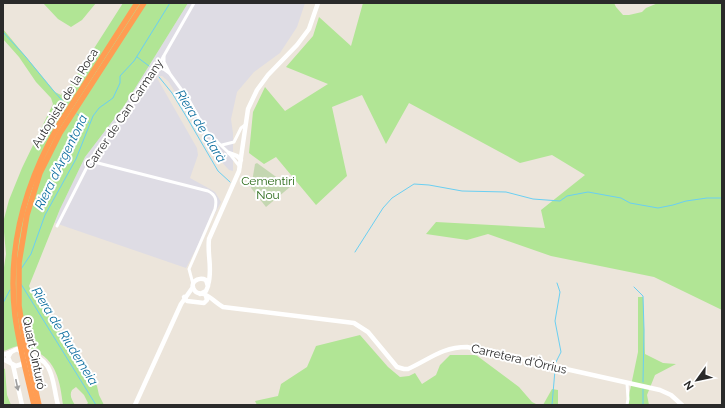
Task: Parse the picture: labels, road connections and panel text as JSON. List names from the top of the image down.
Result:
{
  "streets": {
    "highway": ["Autopista de la Roca", "Quart Cinturó"],
    "street": ["Carrer de Can Carmany", "Carretera d'Òrrius"]
  },
  "crossings": [
    ["Autopista de la Roca", "Quart Cinturó"]
  ],
  "water": ["Riera de Clarà", "Riera d'Argentona", "Riera de Riudemeia"],
  "parks": ["Cementiri Nou"],
  "north": "bottom left"
}
